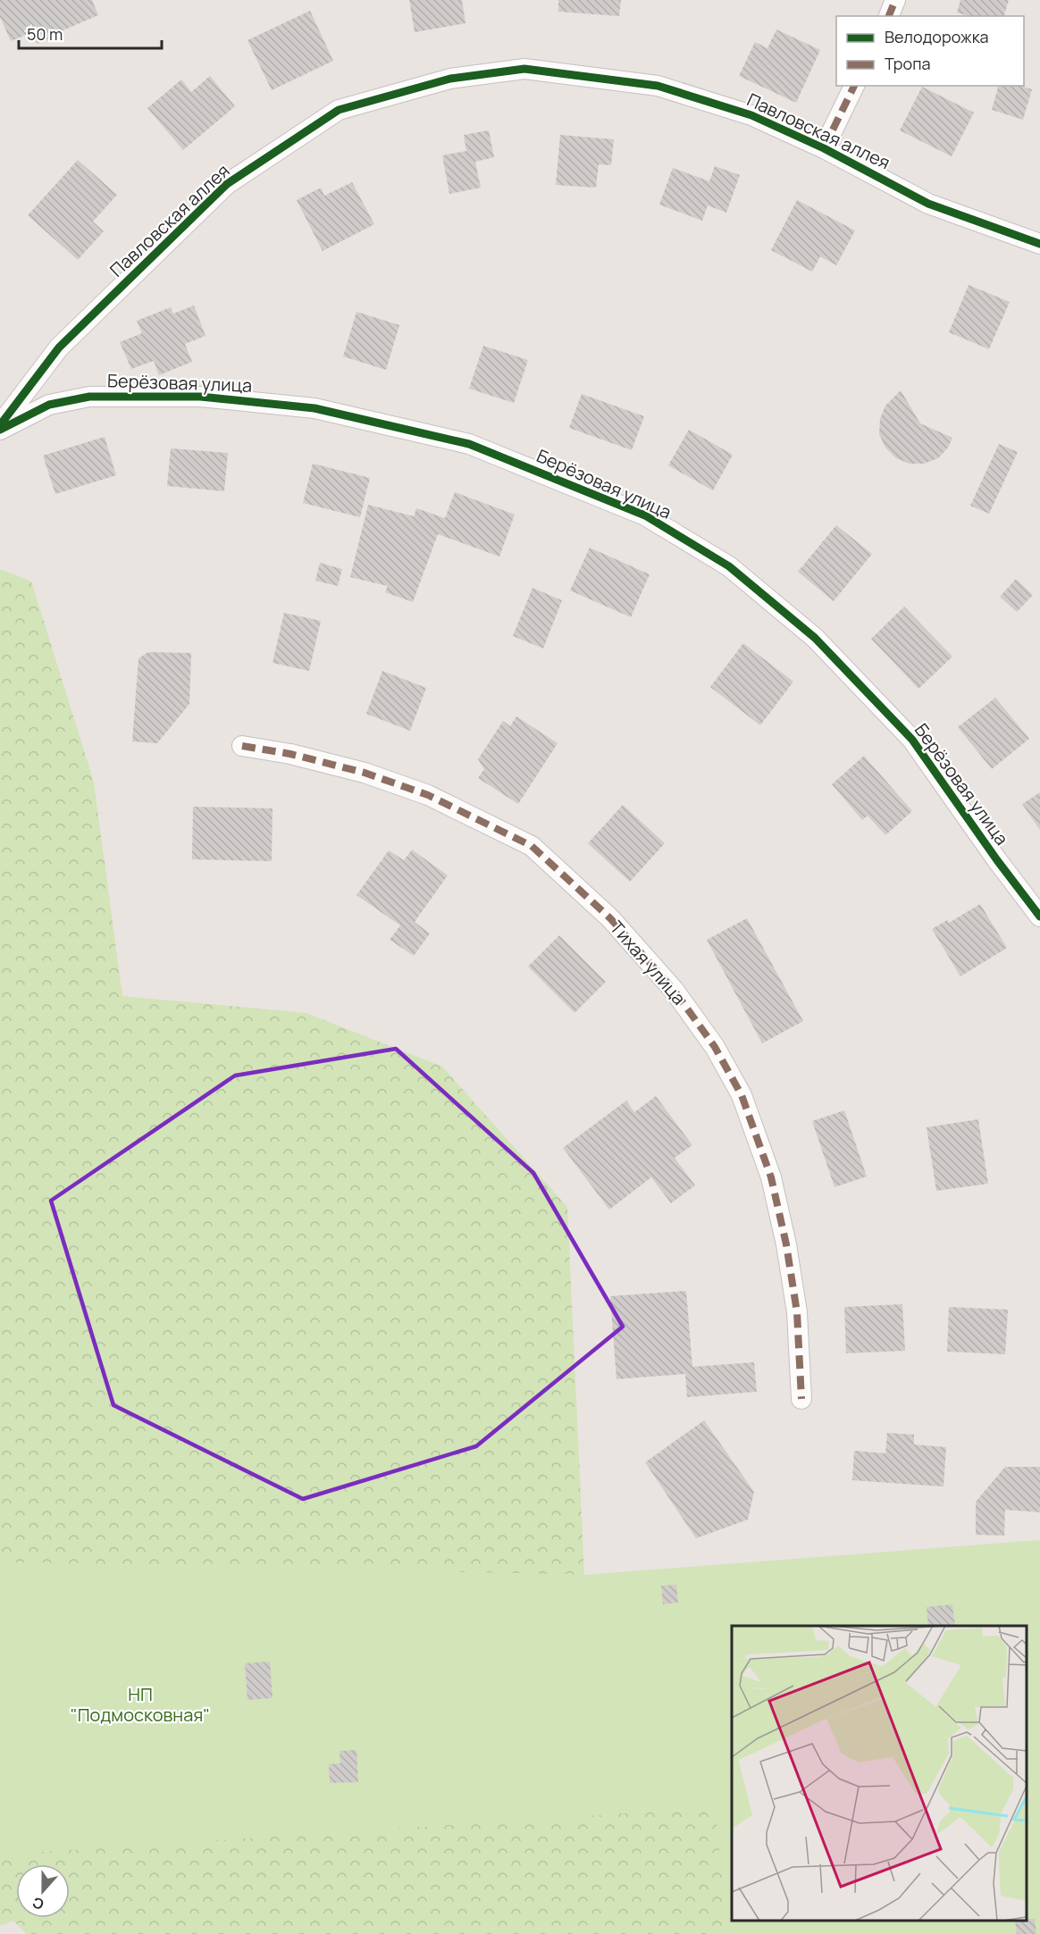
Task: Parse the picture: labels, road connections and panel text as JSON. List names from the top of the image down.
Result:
{
  "streets": {
    "street": ["Павловская аллея", "Берёзовая улица", "Тихая улица"]
  },
  "crossings": [
    ["Павловская аллея", "Берёзовая улица"]
  ],
  "parks": ["НП \"Подмосковная\""],
  "legend": ["Велодорожка", "Тропа"],
  "scale_bar": "50 m",
  "north": "bottom"
}
